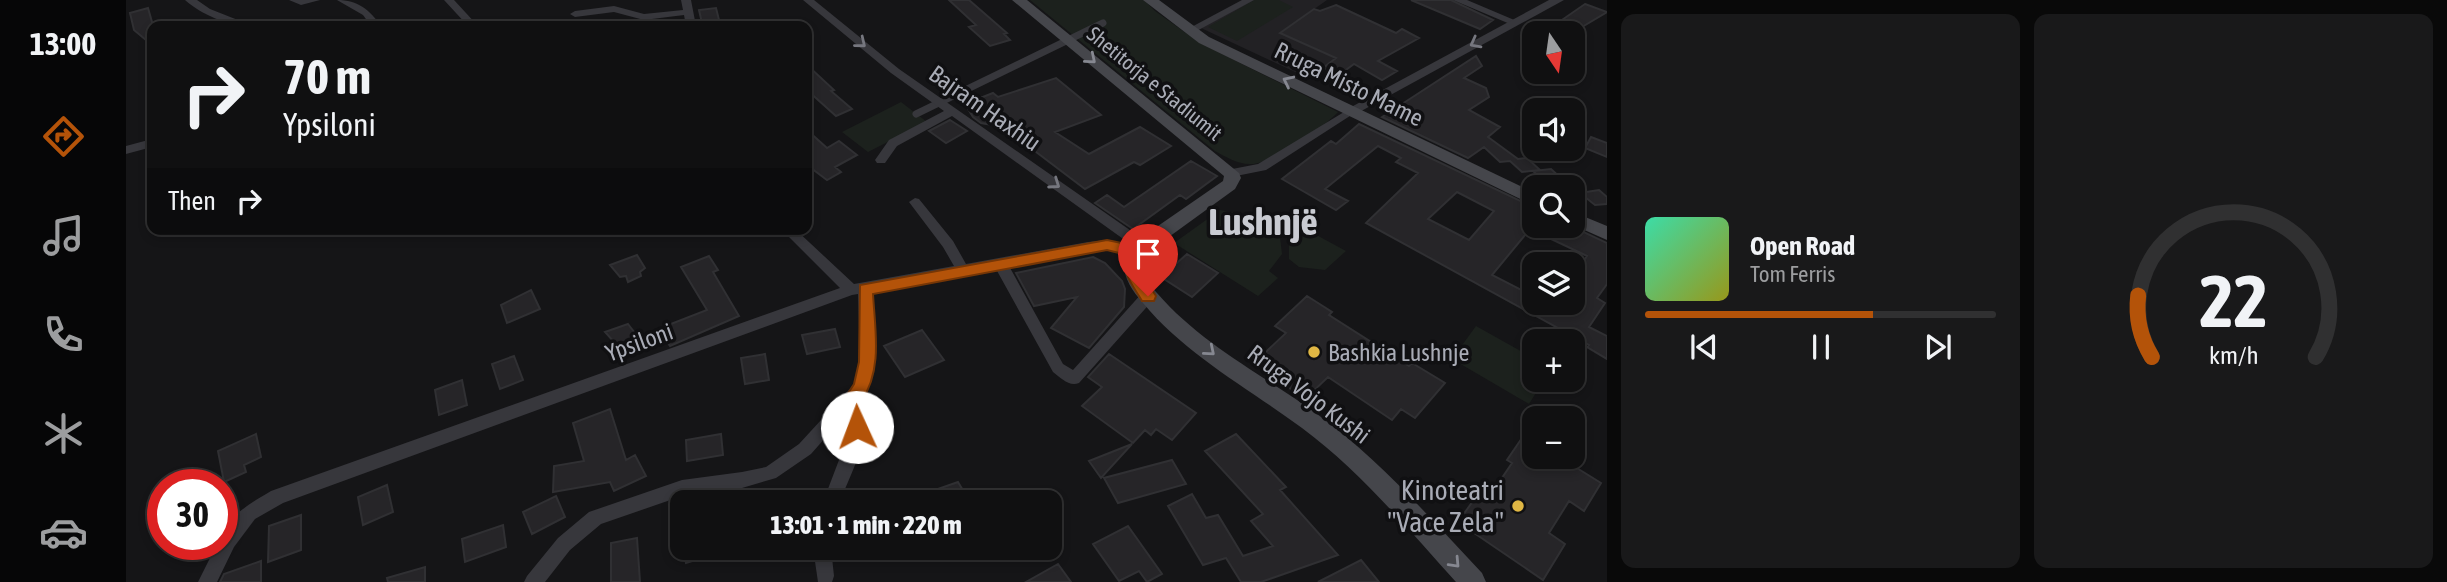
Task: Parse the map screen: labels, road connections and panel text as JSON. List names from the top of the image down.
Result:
{
  "streets": {
    "main road": ["Shetitorja e Stadiumit", "Rruga Misto Mame", "Rruga Vojo Kushi"],
    "street": ["Bajram Haxhiu", "Ypsiloni"]
  },
  "crossings": [
    ["Bajram Haxhiu", "Ypsiloni"],
    ["Bajram Haxhiu", "Rruga Vojo Kushi"],
    ["Ypsiloni", "Rruga Vojo Kushi"]
  ],
  "one_way": [
    "Shetitorja e Stadiumit",
    "Rruga Misto Mame",
    "Bajram Haxhiu",
    "Rruga Vojo Kushi"
  ],
  "districts": ["Lushnjë"],
  "places": ["Bashkia Lushnje", "Kinoteatri \"Vace Zela\""],
  "north": "bottom",
  "page": {
    "tabs": "13:00",
    "map_buttons": ["+", "−"],
    "turn": ["70 m", "Ypsiloni"],
    "then": "Then",
    "song": ["Open Road", "Tom Ferris"],
    "limit": "30",
    "trip": "13:01 · 1 min · 220 m",
    "gauge": ["22", "km/h"]
  }
}
